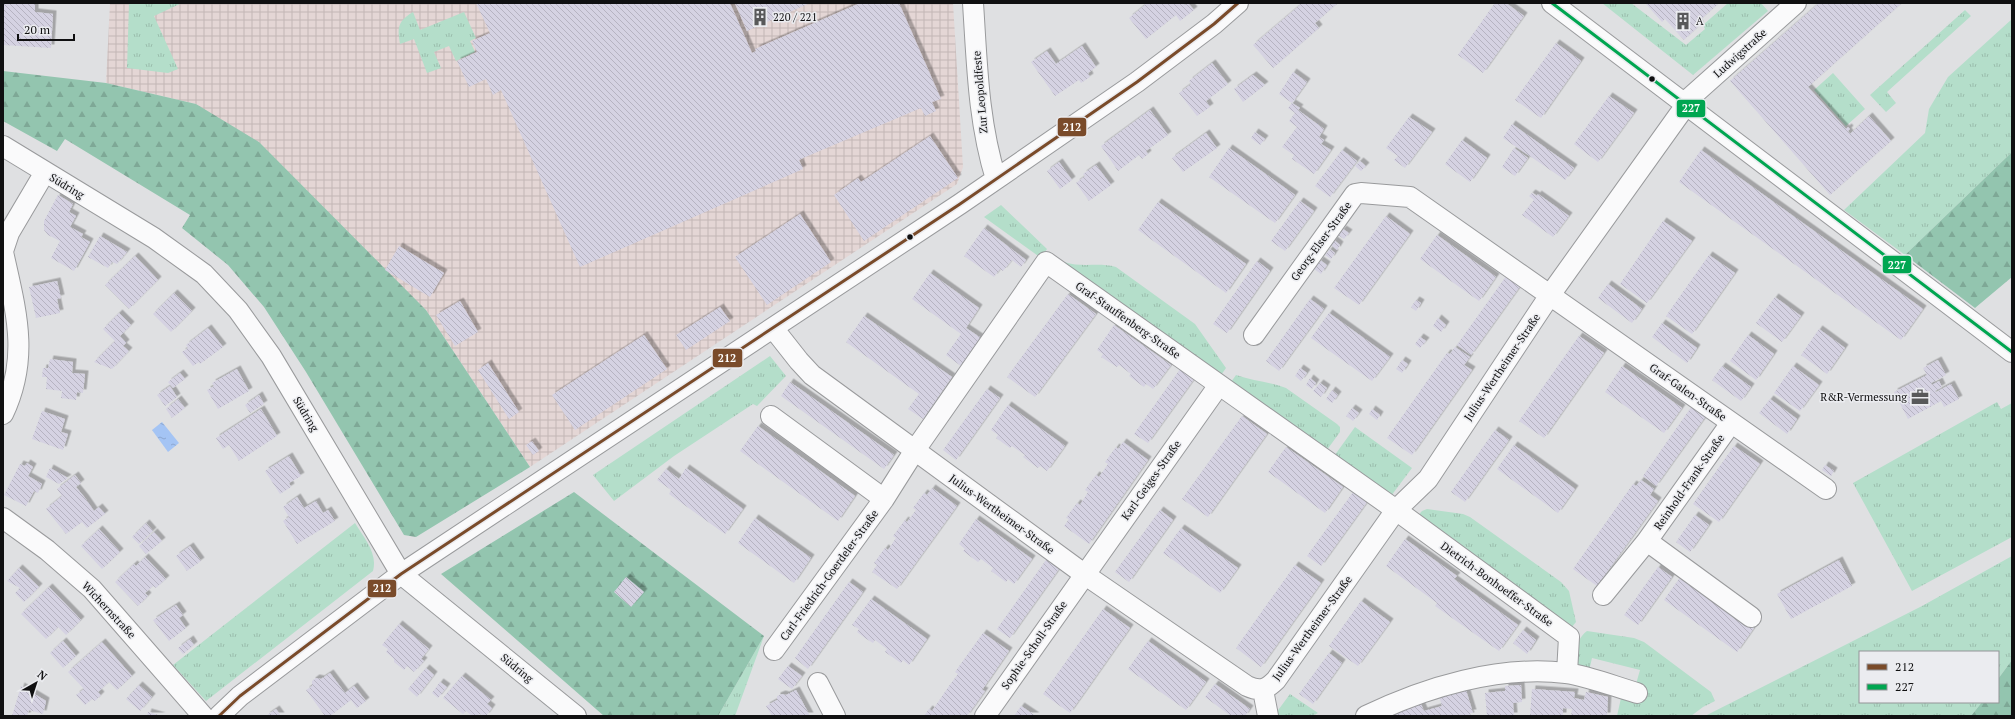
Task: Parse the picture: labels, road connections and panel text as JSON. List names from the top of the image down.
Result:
{
  "streets": {
    "street": [
      "Ludwigstraße",
      "Zur Leopoldfeste",
      "Südring",
      "Georg-Elser-Straße",
      "Graf-Stauffenberg-Straße",
      "Julius-Wertheimer-Straße",
      "Graf-Galen-Straße",
      "Karl-Geiges-Straße",
      "Reinhold-Frank-Straße",
      "Carl-Friedrich-Goerdeler-Straße",
      "Dietrich-Bonhoeffer-Straße",
      "Wichernstraße",
      "Sophie-Scholl-Straße"
    ]
  },
  "crossings": [
    ["Ludwigstraße", "Julius-Wertheimer-Straße"],
    ["Georg-Elser-Straße", "Julius-Wertheimer-Straße"],
    ["Georg-Elser-Straße", "Graf-Galen-Straße"],
    ["Graf-Stauffenberg-Straße", "Julius-Wertheimer-Straße"],
    ["Graf-Stauffenberg-Straße", "Karl-Geiges-Straße"],
    ["Graf-Stauffenberg-Straße", "Carl-Friedrich-Goerdeler-Straße"],
    ["Graf-Stauffenberg-Straße", "Dietrich-Bonhoeffer-Straße"],
    ["Julius-Wertheimer-Straße", "Graf-Galen-Straße"],
    ["Julius-Wertheimer-Straße", "Karl-Geiges-Straße"],
    ["Julius-Wertheimer-Straße", "Carl-Friedrich-Goerdeler-Straße"],
    ["Julius-Wertheimer-Straße", "Dietrich-Bonhoeffer-Straße"],
    ["Julius-Wertheimer-Straße", "Sophie-Scholl-Straße"],
    ["Graf-Galen-Straße", "Reinhold-Frank-Straße"],
    ["Karl-Geiges-Straße", "Sophie-Scholl-Straße"]
  ],
  "places": {
    "building": ["220 / 221", "A"],
    "office": ["R&R-Vermessung"]
  },
  "lines": ["transit line 212", "transit line 227"],
  "legend": ["212", "227"],
  "scale_bar": "20 m",
  "north": "top right"
}
